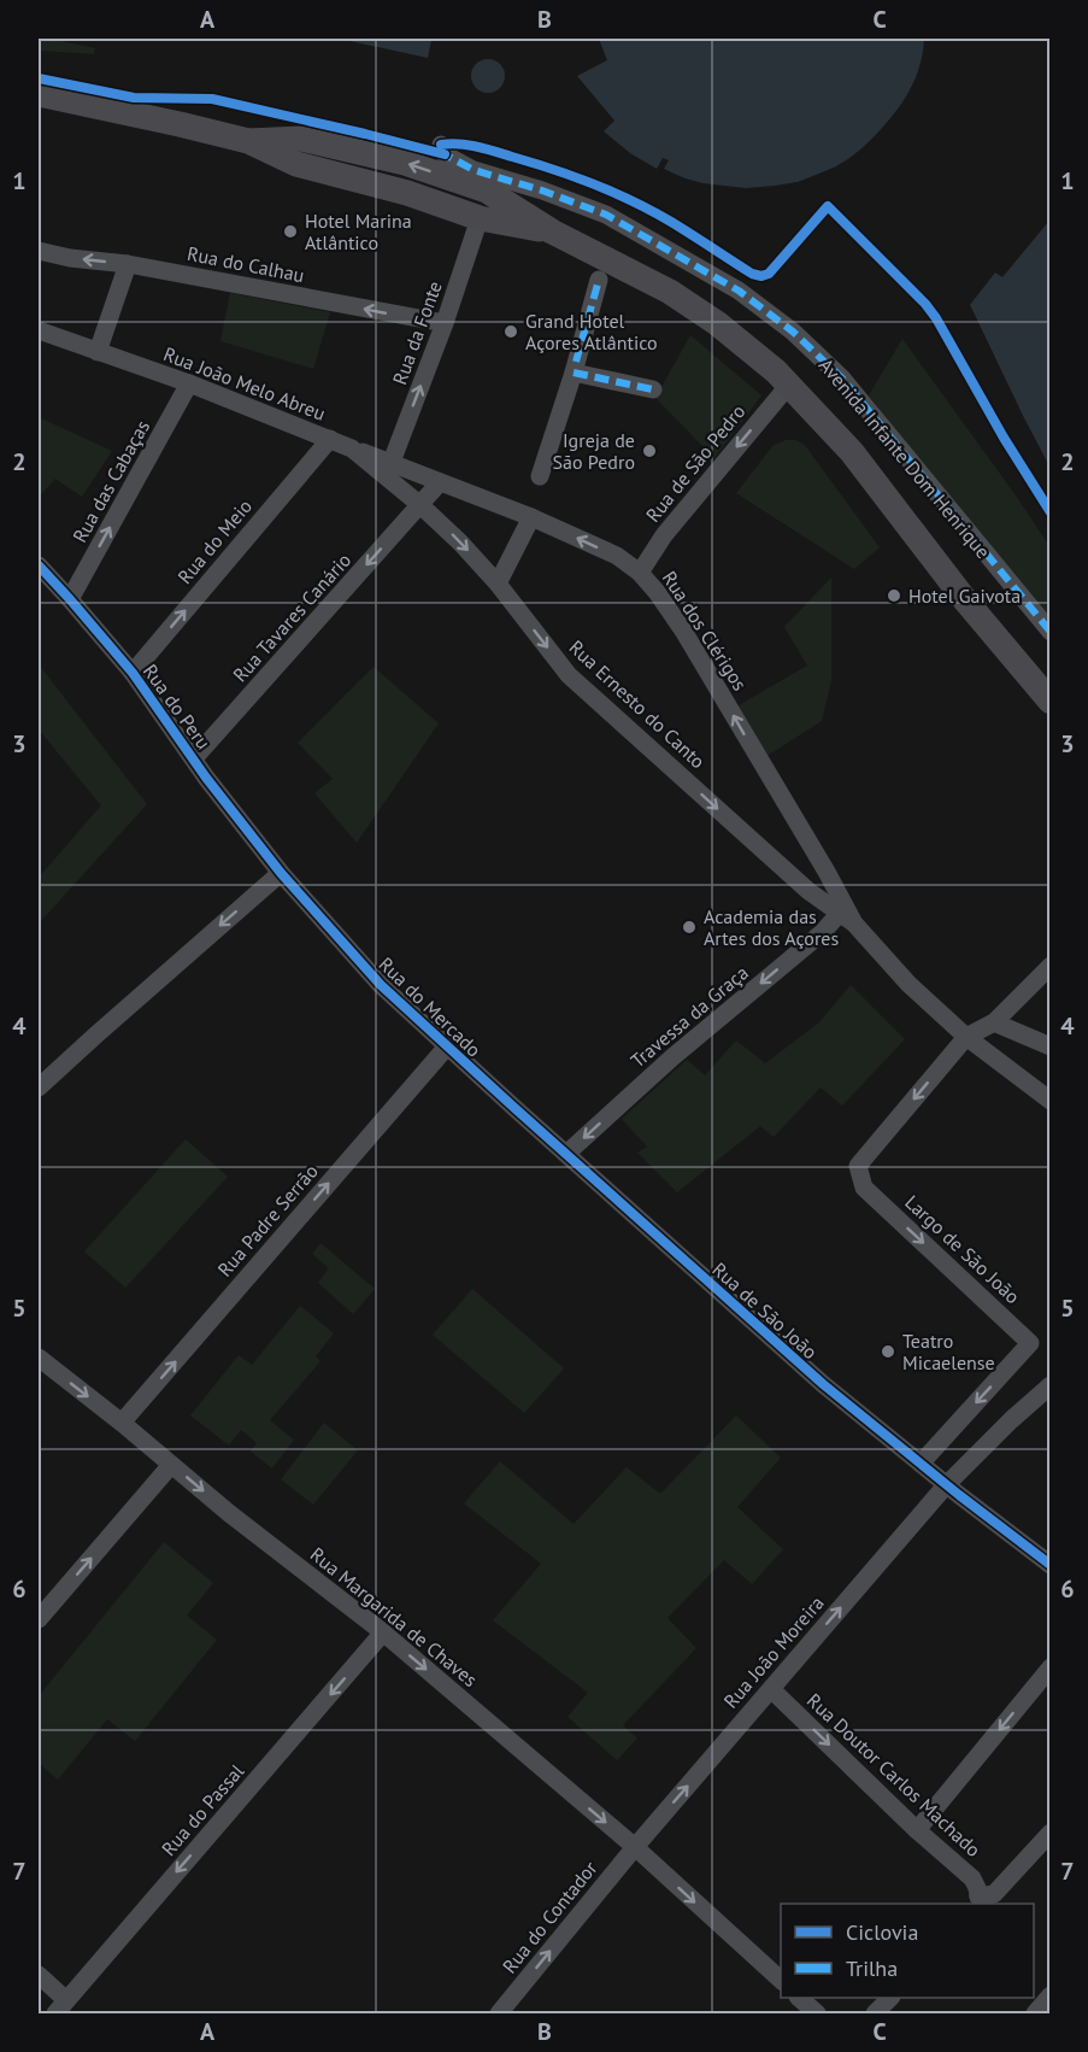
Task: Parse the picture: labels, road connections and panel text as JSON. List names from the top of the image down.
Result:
{
  "streets": {
    "main road": ["Avenida Infante Dom Henrique"],
    "street": [
      "Rua do Calhau",
      "Rua da Fonte",
      "Rua João Melo Abreu",
      "Rua de São Pedro",
      "Rua das Cabaças",
      "Rua do Meio",
      "Rua Tavares Canário",
      "Rua dos Clérigos",
      "Rua Ernesto do Canto",
      "Rua do Peru",
      "Rua do Mercado",
      "Travessa da Graça",
      "Rua Padre Serrão",
      "Largo de São João",
      "Rua de São João",
      "Rua Margarida de Chaves",
      "Rua João Moreira",
      "Rua Doutor Carlos Machado",
      "Rua do Passal",
      "Rua do Contador"
    ]
  },
  "crossings": [
    ["Rua do Calhau", "Rua da Fonte"],
    ["Rua da Fonte", "Avenida Infante Dom Henrique"],
    ["Rua da Fonte", "Rua dos Clérigos"],
    ["Rua João Melo Abreu", "Rua das Cabaças"],
    ["Rua João Melo Abreu", "Rua do Meio"],
    ["Rua João Melo Abreu", "Rua Tavares Canário"],
    ["Rua João Melo Abreu", "Rua dos Clérigos"],
    ["Rua João Melo Abreu", "Rua Ernesto do Canto"],
    ["Avenida Infante Dom Henrique", "Rua de São Pedro"],
    ["Rua de São Pedro", "Rua dos Clérigos"],
    ["Rua das Cabaças", "Rua do Peru"],
    ["Rua do Meio", "Rua do Peru"],
    ["Rua Tavares Canário", "Rua dos Clérigos"],
    ["Rua Tavares Canário", "Rua Ernesto do Canto"],
    ["Rua Tavares Canário", "Rua do Peru"],
    ["Rua dos Clérigos", "Rua Ernesto do Canto"],
    ["Rua dos Clérigos", "Travessa da Graça"],
    ["Rua Ernesto do Canto", "Travessa da Graça"],
    ["Rua do Peru", "Rua do Mercado"],
    ["Rua do Mercado", "Travessa da Graça"],
    ["Rua do Mercado", "Rua Padre Serrão"],
    ["Rua do Mercado", "Rua de São João"],
    ["Travessa da Graça", "Rua de São João"],
    ["Rua Padre Serrão", "Rua Margarida de Chaves"],
    ["Largo de São João", "Rua de São João"],
    ["Rua de São João", "Rua João Moreira"],
    ["Rua Margarida de Chaves", "Rua João Moreira"],
    ["Rua Margarida de Chaves", "Rua do Passal"],
    ["Rua Margarida de Chaves", "Rua do Contador"],
    ["Rua João Moreira", "Rua Doutor Carlos Machado"],
    ["Rua João Moreira", "Rua do Contador"]
  ],
  "one_way": [
    "Rua do Calhau",
    "Rua das Cabaças",
    "Rua do Meio",
    "Rua Tavares Canário",
    "Rua dos Clérigos",
    "Rua Ernesto do Canto",
    "Travessa da Graça",
    "Rua Padre Serrão",
    "Rua Margarida de Chaves",
    "Rua João Moreira",
    "Rua Doutor Carlos Machado",
    "Rua do Passal",
    "Rua do Contador"
  ],
  "places": [
    "Hotel Marina Atlântico",
    "Grand Hotel Açores Atlântico",
    "Igreja de São Pedro",
    "Hotel Gaivota",
    "Academia das Artes dos Açores",
    "Teatro Micaelense"
  ],
  "legend": ["Ciclovia", "Trilha"],
  "grid": {
    "columns": ["A", "B", "C"],
    "rows": [
      "1",
      "2",
      "3",
      "4",
      "5",
      "6",
      "7"
    ]
  }
}
